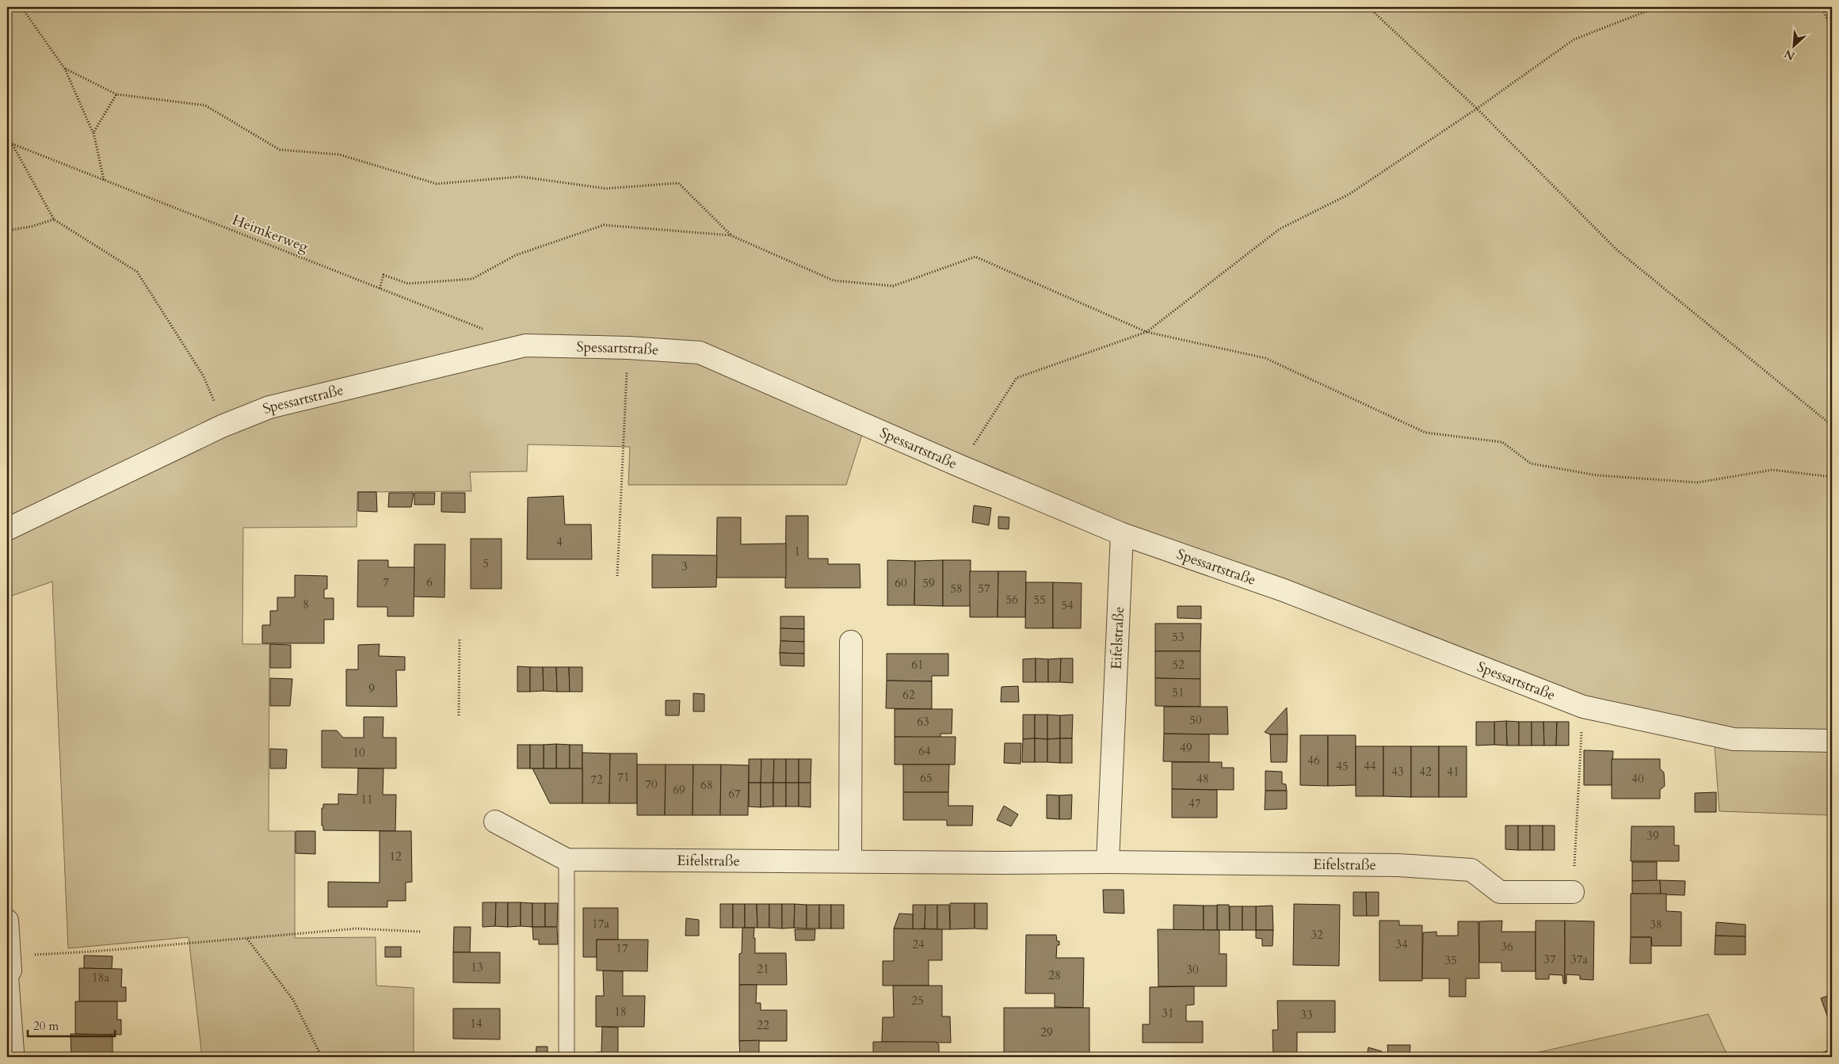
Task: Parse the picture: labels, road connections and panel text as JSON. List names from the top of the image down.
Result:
{
  "streets": {
    "street": ["Spessartstraße", "Eifelstraße"],
    "path": ["Heimkerweg"]
  },
  "crossings": [
    ["Spessartstraße", "Eifelstraße"]
  ],
  "house_numbers": [
    "4",
    "1",
    "5",
    "3",
    "7",
    "6",
    "60",
    "59",
    "58",
    "57",
    "56",
    "55",
    "8",
    "54",
    "53",
    "61",
    "52",
    "9",
    "51",
    "62",
    "50",
    "63",
    "49",
    "64",
    "10",
    "46",
    "45",
    "44",
    "43",
    "42",
    "41",
    "71",
    "65",
    "48",
    "40",
    "72",
    "70",
    "68",
    "69",
    "67",
    "11",
    "47",
    "39",
    "12",
    "17a",
    "38",
    "32",
    "24",
    "34",
    "36",
    "17",
    "37",
    "37a",
    "35",
    "13",
    "21",
    "30",
    "28",
    "18a",
    "25",
    "18",
    "31",
    "33",
    "14",
    "22",
    "29"
  ],
  "scale_bar": "20 m",
  "north": "bottom left"
}
